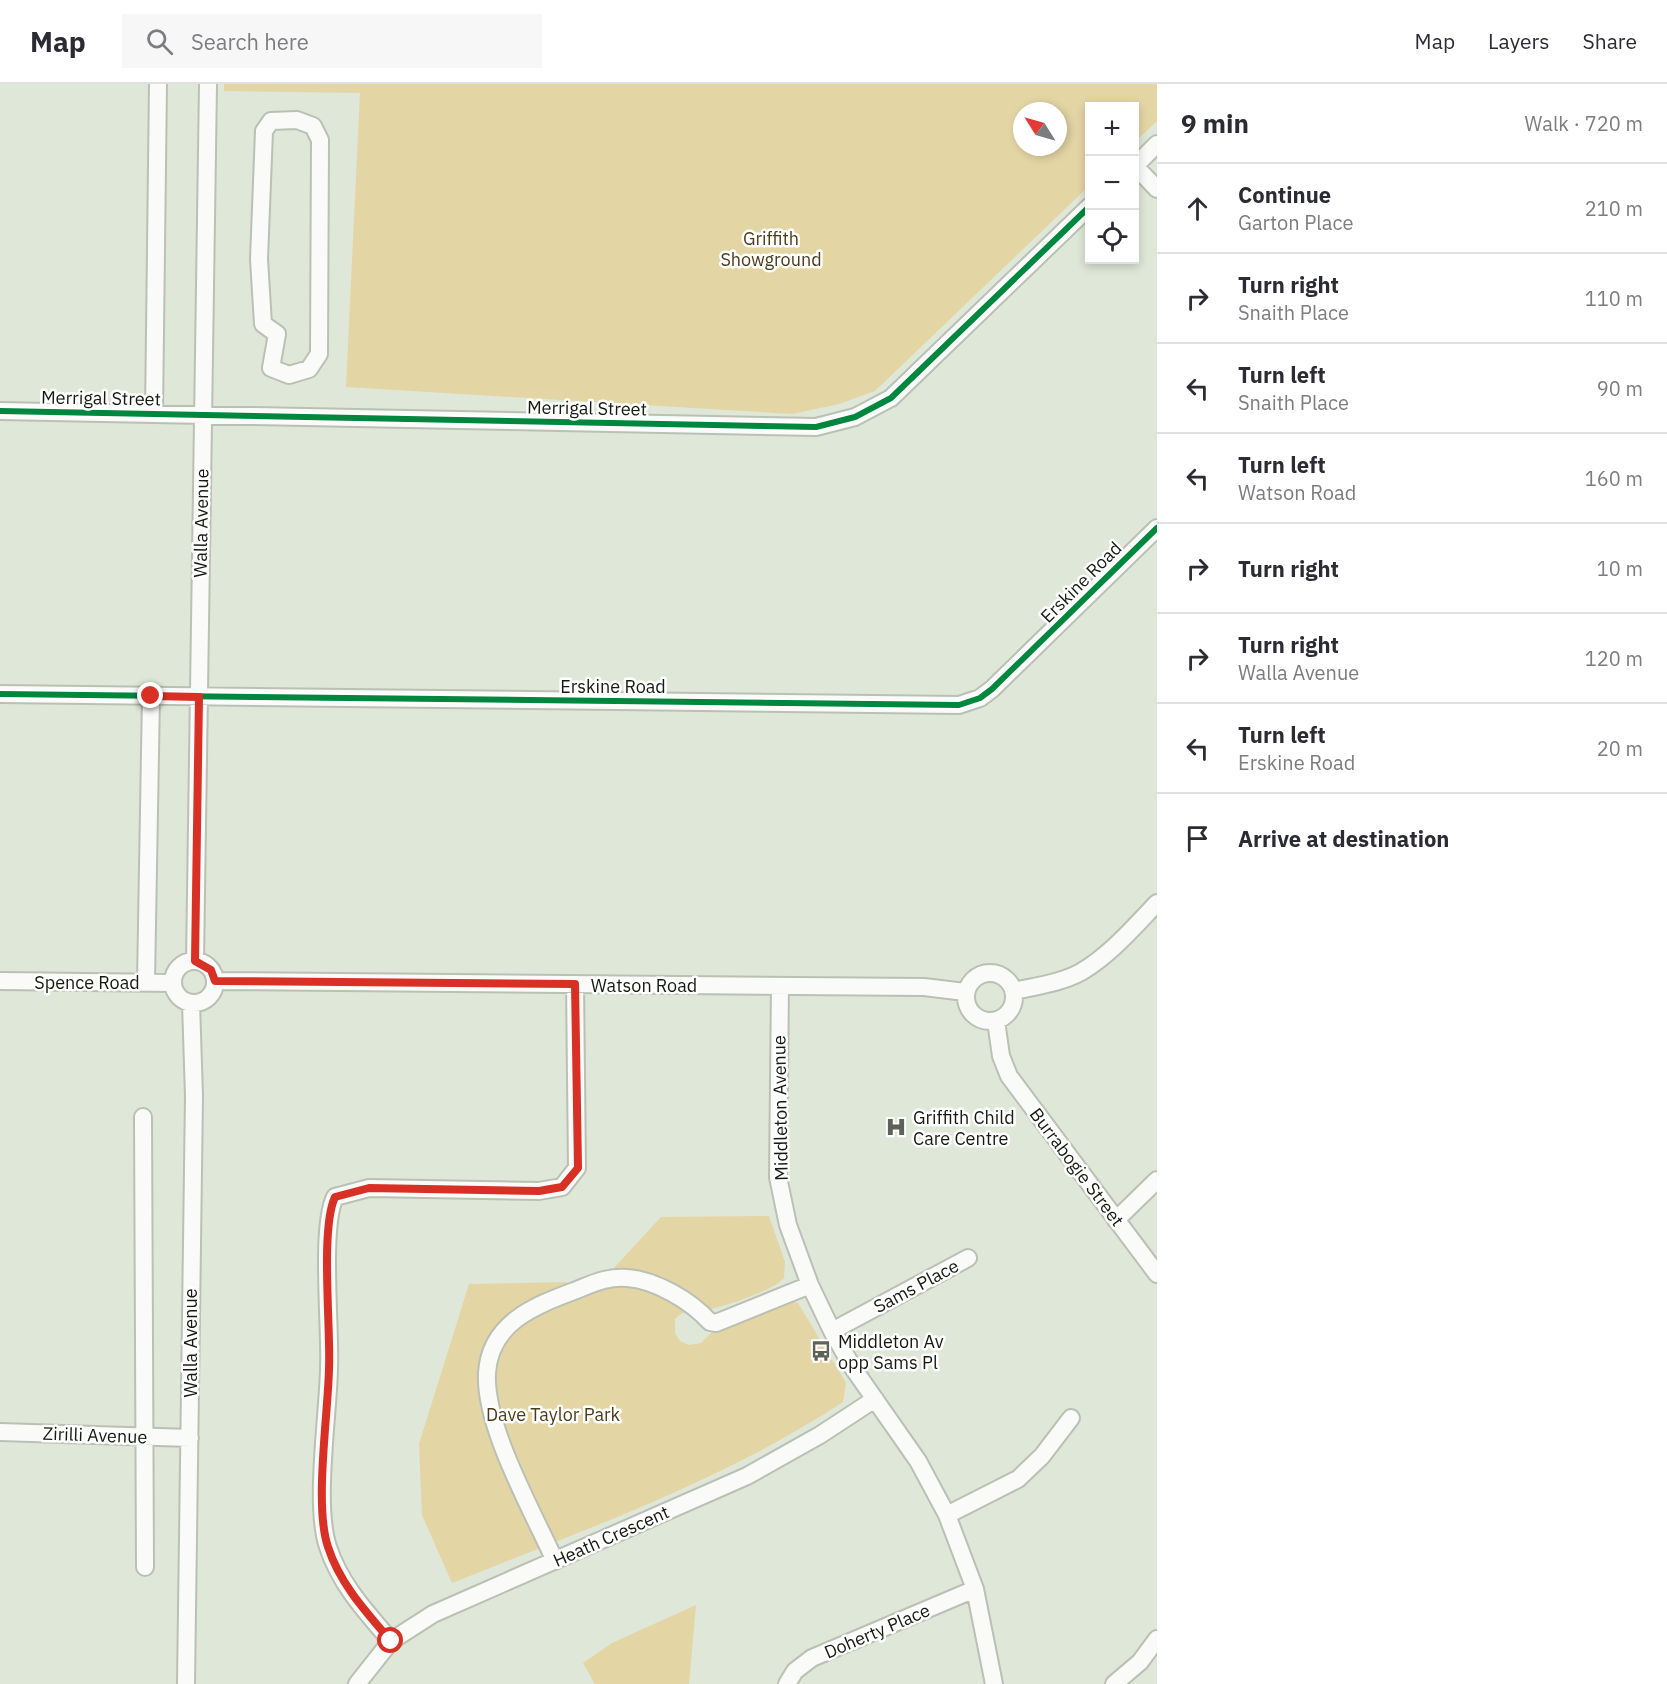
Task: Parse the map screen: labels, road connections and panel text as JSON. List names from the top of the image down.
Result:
{
  "streets": {
    "street": [
      "Merrigal Street",
      "Walla Avenue",
      "Erskine Road",
      "Spence Road",
      "Watson Road",
      "Middleton Avenue",
      "Burrabogie Street",
      "Sams Place",
      "Zirilli Avenue",
      "Heath Crescent",
      "Doherty Place"
    ]
  },
  "crossings": [
    ["Merrigal Street", "Walla Avenue"],
    ["Walla Avenue", "Erskine Road"],
    ["Walla Avenue", "Spence Road"],
    ["Walla Avenue", "Watson Road"],
    ["Walla Avenue", "Zirilli Avenue"],
    ["Spence Road", "Watson Road"],
    ["Watson Road", "Middleton Avenue"],
    ["Watson Road", "Burrabogie Street"],
    ["Middleton Avenue", "Sams Place"],
    ["Middleton Avenue", "Heath Crescent"],
    ["Middleton Avenue", "Doherty Place"]
  ],
  "parks": ["Griffith Showground", "Dave Taylor Park"],
  "places": {
    "hospital": ["Griffith Child Care Centre"],
    "bus stop": ["Middleton Av opp Sams Pl"]
  },
  "north": "top left",
  "page": {
    "header": "Map",
    "search": "Search here",
    "nav": ["Map", "Layers", "Share"],
    "heading": ["9 min", "Walk · 720 m"],
    "map_buttons": ["+", "−"],
    "list": [
      ["Continue", "Garton Place", "210 m"],
      ["Turn right", "Snaith Place", "110 m"],
      ["Turn left", "Snaith Place", "90 m"],
      ["Turn left", "Watson Road", "160 m"],
      ["Turn right", "10 m"],
      ["Turn right", "Walla Avenue", "120 m"],
      ["Turn left", "Erskine Road", "20 m"],
      "Arrive at destination"
    ]
  }
}
